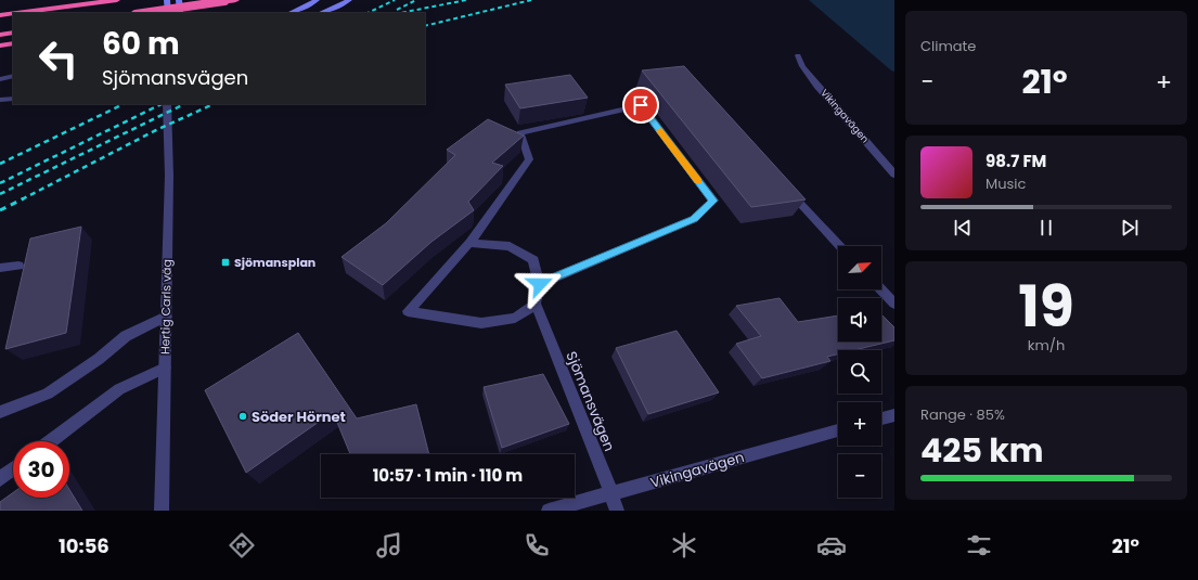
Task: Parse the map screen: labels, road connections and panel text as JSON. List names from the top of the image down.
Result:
{
  "streets": {
    "street": ["Vikingavägen", "Hertig Carls väg", "Sjömansvägen"]
  },
  "crossings": [
    ["Vikingavägen", "Sjömansvägen"]
  ],
  "places": {
    "transit": ["Sjömansplan"],
    "other": ["Söder Hörnet"]
  },
  "north": "top right",
  "page": {
    "tile": [
      "Climate",
      ["19", "km/h"],
      ["Range · 85%", "425 km"]
    ],
    "turn": ["60 m", "Sjömansvägen"],
    "heat": ["−", "21°", "+"],
    "song": ["98.7 FM", "Music"],
    "map_buttons": ["+", "−"],
    "limit": "30",
    "trip": "10:57 · 1 min · 110 m",
    "tabs": ["10:56", "21°"]
  }
}
